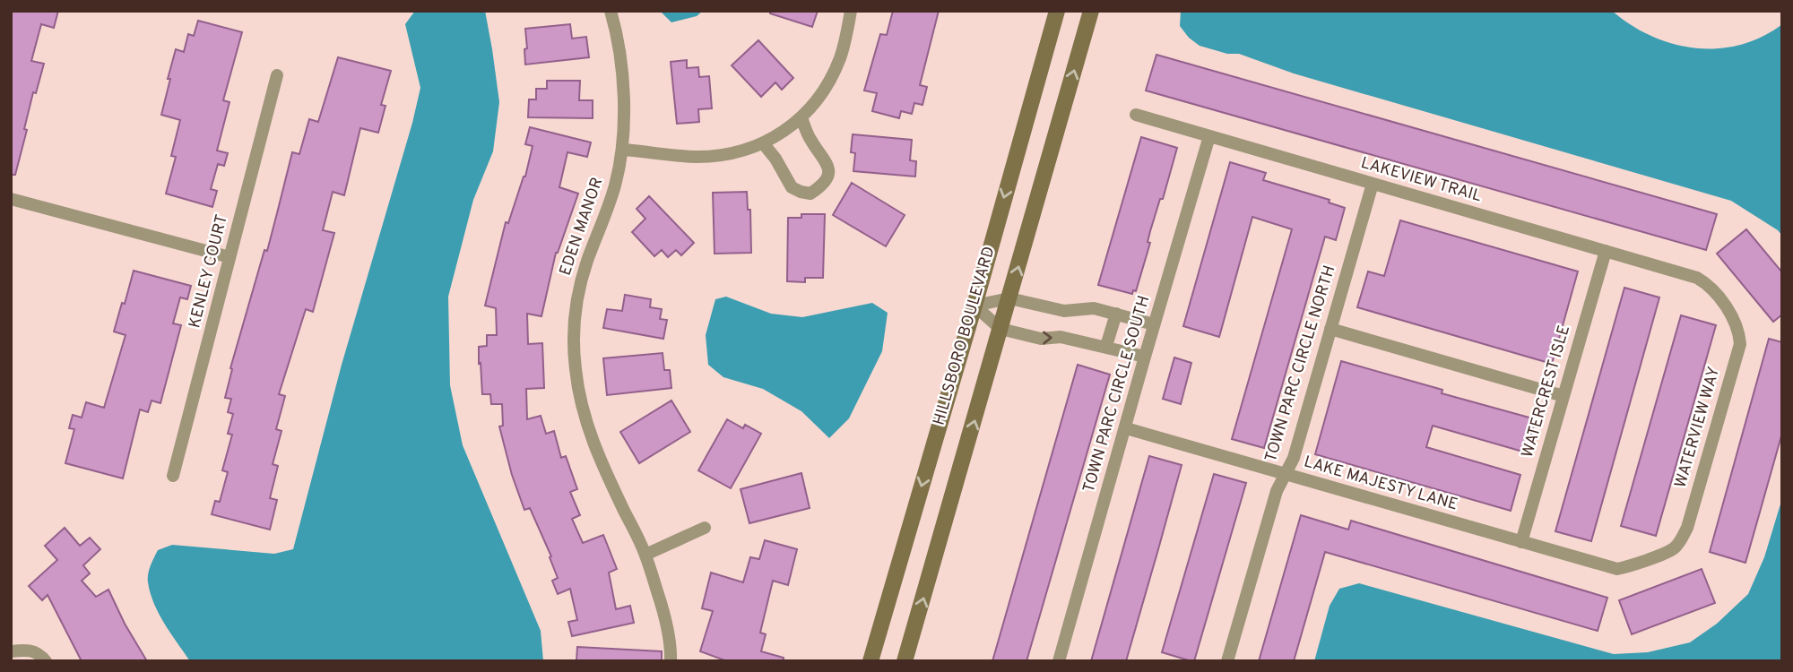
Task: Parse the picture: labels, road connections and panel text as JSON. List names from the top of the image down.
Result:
{
  "streets": {
    "street": [
      "LAKEVIEW TRAIL",
      "EDEN MANOR",
      "KENLEY COURT",
      "HILLSBORO BOULEVARD",
      "TOWN PARC CIRCLE NORTH",
      "WATERCREST ISLE",
      "TOWN PARC CIRCLE SOUTH",
      "WATERVIEW WAY",
      "LAKE MAJESTY LANE"
    ]
  },
  "crossings": [
    ["LAKEVIEW TRAIL", "TOWN PARC CIRCLE NORTH"],
    ["LAKEVIEW TRAIL", "WATERCREST ISLE"],
    ["LAKEVIEW TRAIL", "TOWN PARC CIRCLE SOUTH"],
    ["LAKEVIEW TRAIL", "WATERVIEW WAY"],
    ["TOWN PARC CIRCLE NORTH", "LAKE MAJESTY LANE"],
    ["WATERCREST ISLE", "LAKE MAJESTY LANE"],
    ["TOWN PARC CIRCLE SOUTH", "LAKE MAJESTY LANE"],
    ["WATERVIEW WAY", "LAKE MAJESTY LANE"]
  ]
}
